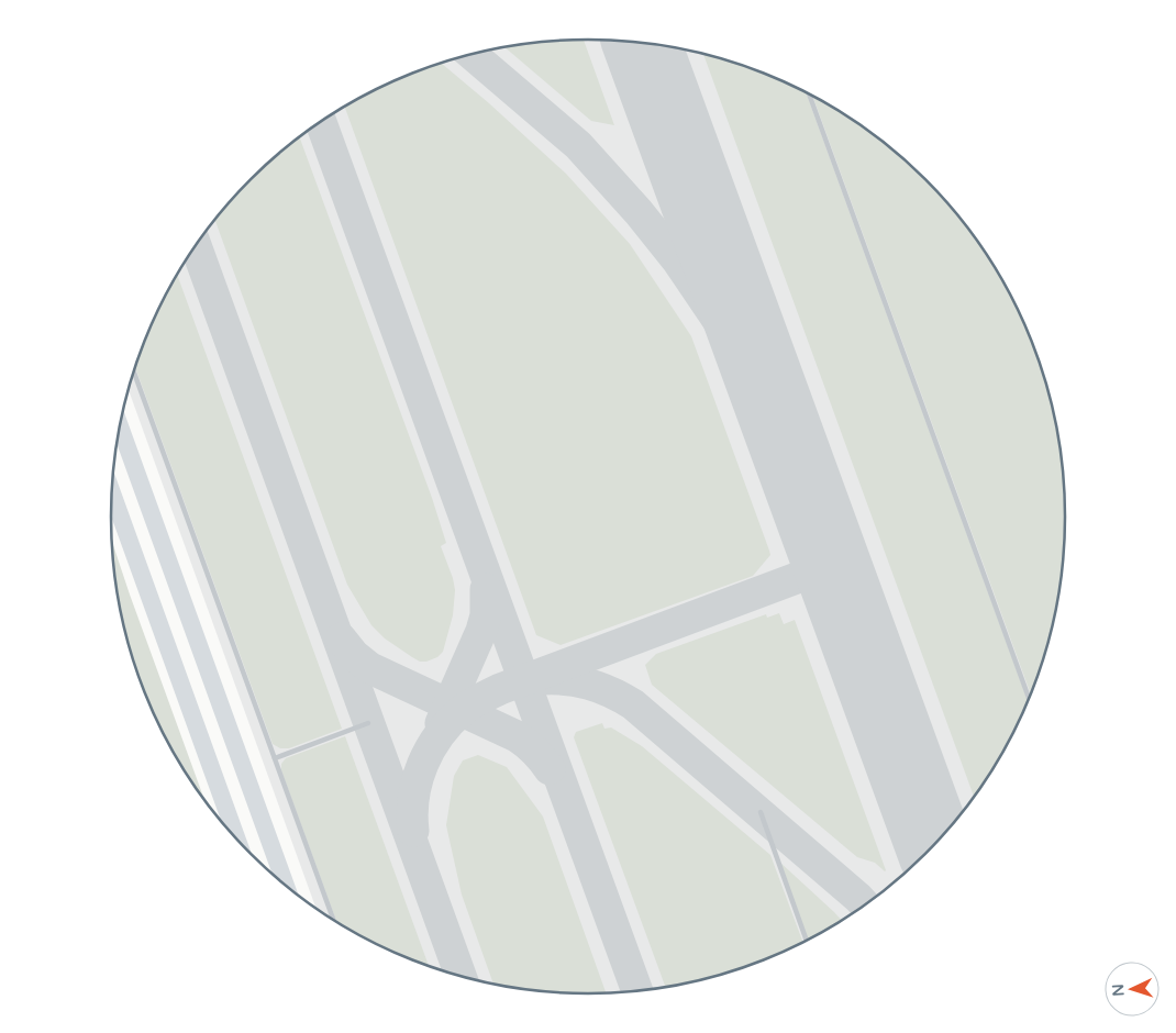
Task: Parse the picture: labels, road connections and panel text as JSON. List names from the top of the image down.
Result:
{
  "north": "left"
}
